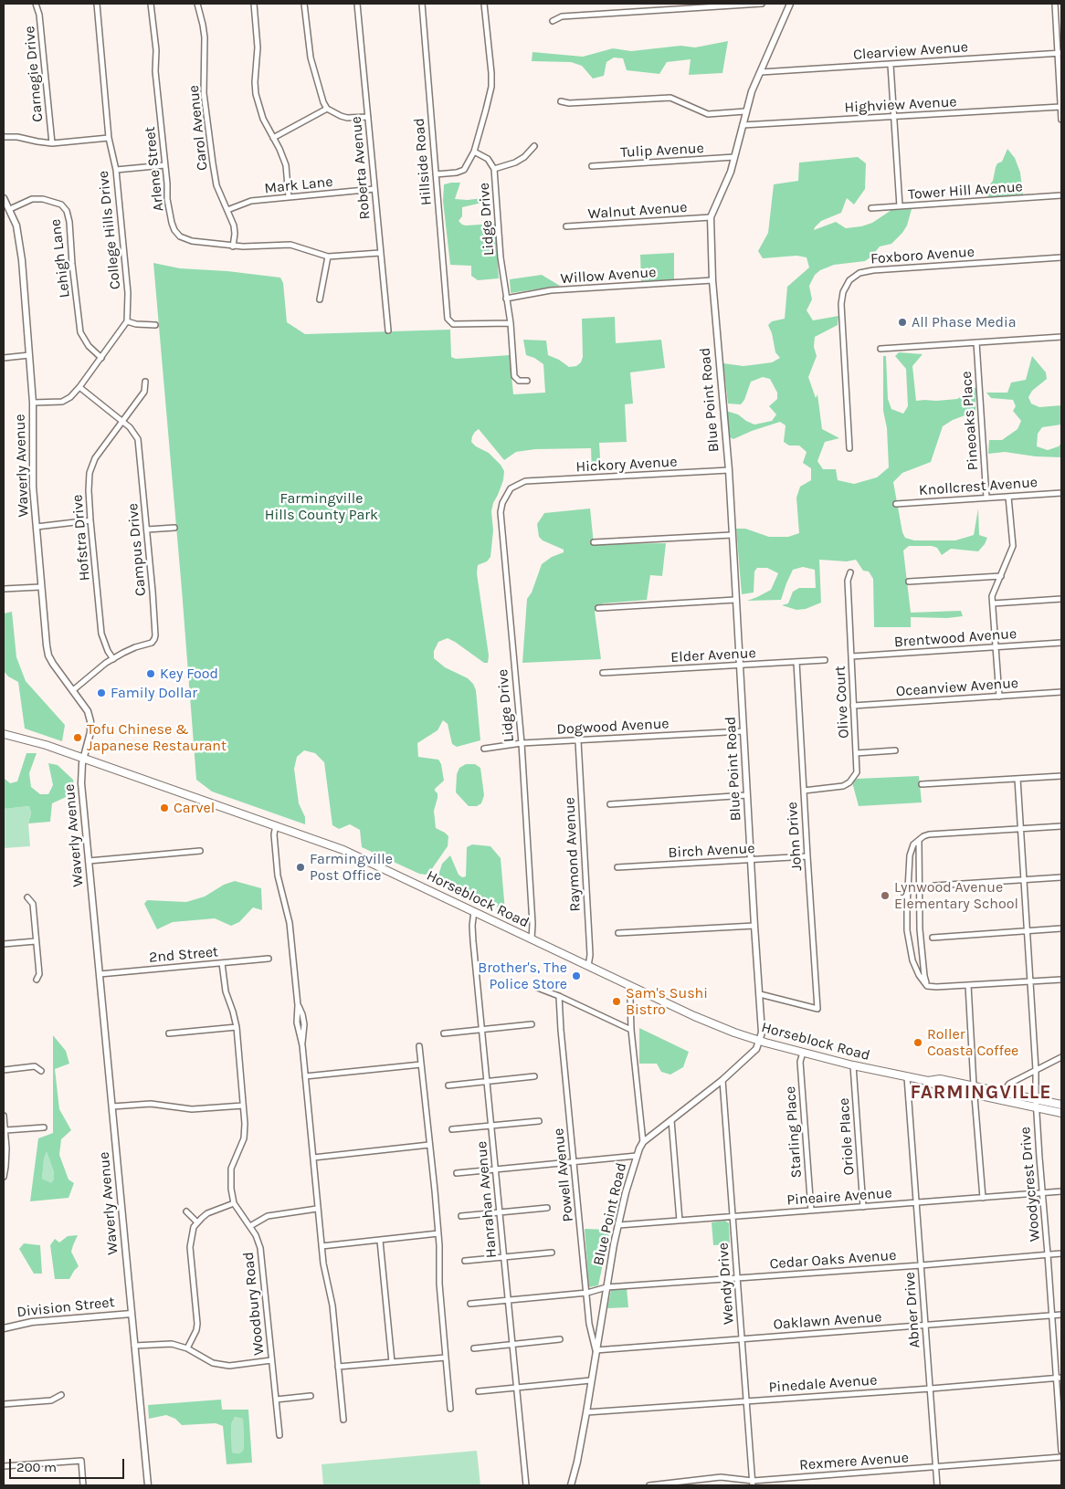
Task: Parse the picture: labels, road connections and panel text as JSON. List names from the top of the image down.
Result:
{
  "streets": {
    "main road": ["Horseblock Road"],
    "street": [
      "Clearview Avenue",
      "Carnegie Drive",
      "Highview Avenue",
      "Carol Avenue",
      "Tulip Avenue",
      "Hillside Road",
      "Roberta Avenue",
      "Arlene Street",
      "Mark Lane",
      "Tower Hill Avenue",
      "Walnut Avenue",
      "Lidge Drive",
      "College Hills Drive",
      "Foxboro Avenue",
      "Lehigh Lane",
      "Willow Avenue",
      "Blue Point Road",
      "Pineoaks Place",
      "Hickory Avenue",
      "Waverly Avenue",
      "Knollcrest Avenue",
      "Hofstra Drive",
      "Campus Drive",
      "Brentwood Avenue",
      "Elder Avenue",
      "Oceanview Avenue",
      "Olive Court",
      "Dogwood Avenue",
      "John Drive",
      "Birch Avenue",
      "Raymond Avenue",
      "2nd Street",
      "Starling Place",
      "Oriole Place",
      "Powell Avenue",
      "Woodycrest Drive",
      "Pineaire Avenue",
      "Hanrahan Avenue",
      "Cedar Oaks Avenue",
      "Wendy Drive",
      "Woodbury Road",
      "Division Street",
      "Abner Drive",
      "Oaklawn Avenue",
      "Pinedale Avenue",
      "Rexmere Avenue"
    ]
  },
  "crossings": [
    ["Clearview Avenue", "Blue Point Road"],
    ["Highview Avenue", "Blue Point Road"],
    ["Carol Avenue", "Arlene Street"],
    ["Carol Avenue", "Mark Lane"],
    ["Tulip Avenue", "Blue Point Road"],
    ["Hillside Road", "Lidge Drive"],
    ["Roberta Avenue", "Arlene Street"],
    ["Roberta Avenue", "Mark Lane"],
    ["Walnut Avenue", "Blue Point Road"],
    ["Lidge Drive", "Willow Avenue"],
    ["Lidge Drive", "Hickory Avenue"],
    ["Lidge Drive", "Dogwood Avenue"],
    ["Lidge Drive", "Horseblock Road"],
    ["Lehigh Lane", "Waverly Avenue"],
    ["Willow Avenue", "Blue Point Road"],
    ["Blue Point Road", "Hickory Avenue"],
    ["Blue Point Road", "Elder Avenue"],
    ["Blue Point Road", "Dogwood Avenue"],
    ["Blue Point Road", "John Drive"],
    ["Blue Point Road", "Birch Avenue"],
    ["Blue Point Road", "Horseblock Road"],
    ["Blue Point Road", "Powell Avenue"],
    ["Blue Point Road", "Pineaire Avenue"],
    ["Blue Point Road", "Cedar Oaks Avenue"],
    ["Blue Point Road", "Wendy Drive"],
    ["Blue Point Road", "Oaklawn Avenue"],
    ["Blue Point Road", "Pinedale Avenue"],
    ["Pineoaks Place", "Knollcrest Avenue"],
    ["Waverly Avenue", "Campus Drive"],
    ["Waverly Avenue", "Horseblock Road"],
    ["Waverly Avenue", "2nd Street"],
    ["Waverly Avenue", "Division Street"],
    ["Hofstra Drive", "Campus Drive"],
    ["Brentwood Avenue", "Olive Court"],
    ["Elder Avenue", "John Drive"],
    ["Oceanview Avenue", "Olive Court"],
    ["Olive Court", "John Drive"],
    ["Dogwood Avenue", "Raymond Avenue"],
    ["John Drive", "Birch Avenue"],
    ["Raymond Avenue", "Horseblock Road"],
    ["Horseblock Road", "Starling Place"],
    ["Horseblock Road", "Oriole Place"],
    ["Horseblock Road", "Woodycrest Drive"],
    ["Horseblock Road", "Hanrahan Avenue"],
    ["Horseblock Road", "Abner Drive"],
    ["2nd Street", "Woodbury Road"],
    ["Starling Place", "Pineaire Avenue"],
    ["Oriole Place", "Pineaire Avenue"],
    ["Powell Avenue", "Cedar Oaks Avenue"],
    ["Powell Avenue", "Oaklawn Avenue"],
    ["Woodycrest Drive", "Pineaire Avenue"],
    ["Woodycrest Drive", "Cedar Oaks Avenue"],
    ["Woodycrest Drive", "Oaklawn Avenue"],
    ["Woodycrest Drive", "Pinedale Avenue"],
    ["Pineaire Avenue", "Wendy Drive"],
    ["Pineaire Avenue", "Abner Drive"],
    ["Hanrahan Avenue", "Cedar Oaks Avenue"],
    ["Cedar Oaks Avenue", "Wendy Drive"],
    ["Cedar Oaks Avenue", "Abner Drive"],
    ["Wendy Drive", "Oaklawn Avenue"],
    ["Wendy Drive", "Pinedale Avenue"],
    ["Wendy Drive", "Rexmere Avenue"],
    ["Abner Drive", "Oaklawn Avenue"],
    ["Abner Drive", "Pinedale Avenue"],
    ["Abner Drive", "Rexmere Avenue"]
  ],
  "districts": ["FARMINGVILLE"],
  "parks": ["Farmingville Hills County Park"],
  "places": [
    "All Phase Media",
    "Key Food",
    "Family Dollar",
    "Tofu Chinese & Japanese Restaurant",
    "Carvel",
    "Farmingville Post Office",
    "Lynwood Avenue Elementary School",
    "Brother's, The Police Store",
    "Sam's Sushi Bistro",
    "Roller Coasta Coffee"
  ],
  "scale_bar": "200 m"
}
